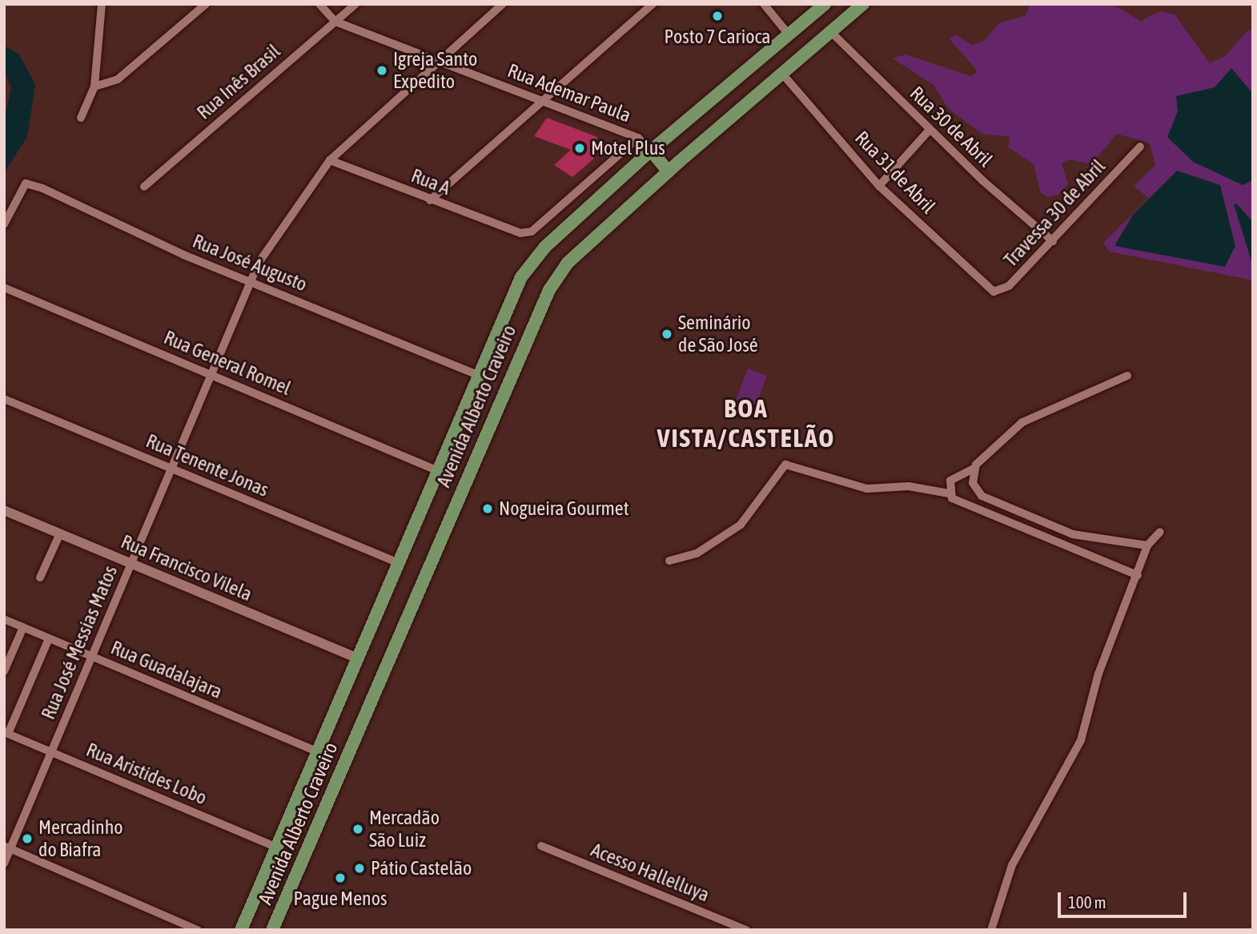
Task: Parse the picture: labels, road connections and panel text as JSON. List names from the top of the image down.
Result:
{
  "streets": {
    "main road": ["Avenida Alberto Craveiro"],
    "street": [
      "Rua Inês Brasil",
      "Rua Ademar Paula",
      "Rua 30 de Abril",
      "Rua 31 de Abril",
      "Rua A",
      "Travessa 30 de Abril",
      "Rua José Augusto",
      "Rua General Romel",
      "Rua Tenente Jonas",
      "Rua Francisco Vilela",
      "Rua José Messias Matos",
      "Rua Guadalajara",
      "Rua Aristides Lobo",
      "Acesso Hallelluya"
    ]
  },
  "crossings": [
    ["Rua Inês Brasil", "Rua Ademar Paula"],
    ["Rua Ademar Paula", "Rua A"],
    ["Rua Ademar Paula", "Avenida Alberto Craveiro"],
    ["Rua Ademar Paula", "Rua José Messias Matos"],
    ["Rua 30 de Abril", "Travessa 30 de Abril"],
    ["Rua 30 de Abril", "Avenida Alberto Craveiro"],
    ["Rua 31 de Abril", "Travessa 30 de Abril"],
    ["Rua 31 de Abril", "Avenida Alberto Craveiro"],
    ["Rua A", "Rua José Messias Matos"],
    ["Rua José Augusto", "Avenida Alberto Craveiro"],
    ["Rua José Augusto", "Rua José Messias Matos"],
    ["Rua General Romel", "Avenida Alberto Craveiro"],
    ["Rua General Romel", "Rua José Messias Matos"],
    ["Avenida Alberto Craveiro", "Rua Tenente Jonas"],
    ["Avenida Alberto Craveiro", "Rua Francisco Vilela"],
    ["Avenida Alberto Craveiro", "Rua Guadalajara"],
    ["Avenida Alberto Craveiro", "Rua Aristides Lobo"],
    ["Rua Tenente Jonas", "Rua José Messias Matos"],
    ["Rua Francisco Vilela", "Rua José Messias Matos"],
    ["Rua José Messias Matos", "Rua Guadalajara"],
    ["Rua José Messias Matos", "Rua Aristides Lobo"]
  ],
  "districts": ["BOA VISTA/CASTELÃO"],
  "places": [
    "Posto 7 Carioca",
    "Igreja Santo Expedito",
    "Motel Plus",
    "Seminário de São José",
    "Nogueira Gourmet",
    "Mercadão São Luiz",
    "Mercadinho do Biafra",
    "Pátio Castelão",
    "Pague Menos"
  ],
  "scale_bar": "100 m"
}
